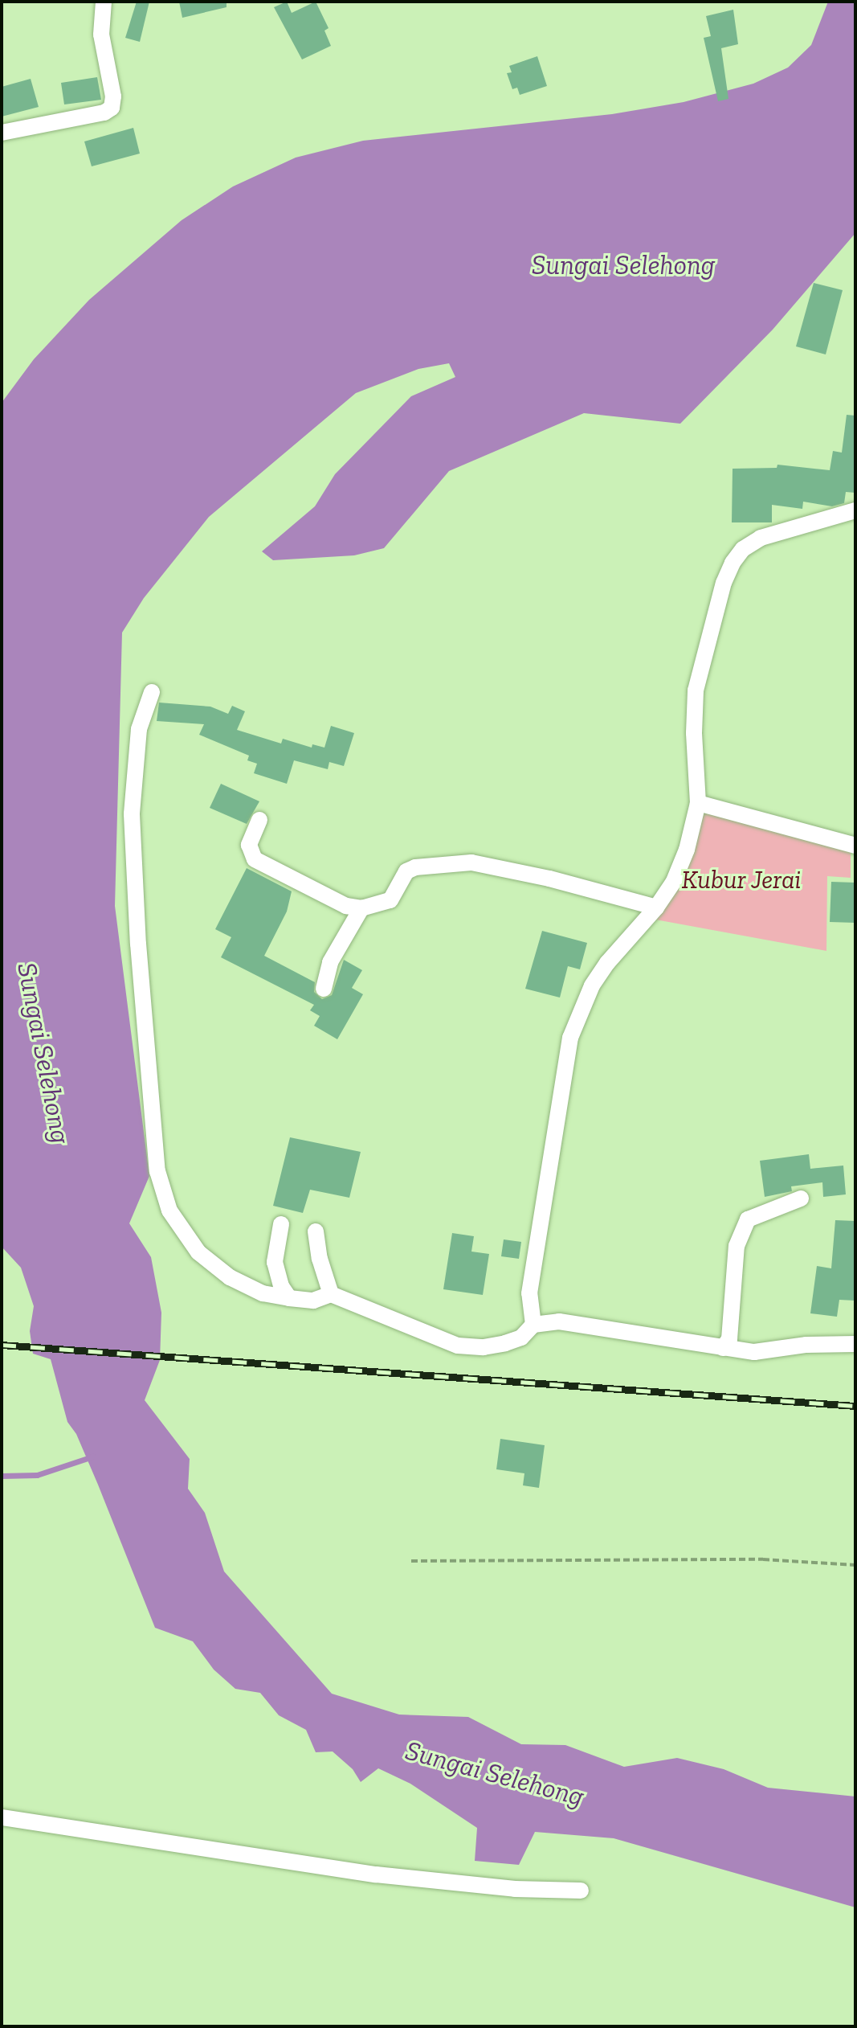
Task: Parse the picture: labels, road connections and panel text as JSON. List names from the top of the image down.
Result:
{
  "water": ["Sungai Selehong"],
  "parks": ["Kubur Jerai"]
}
